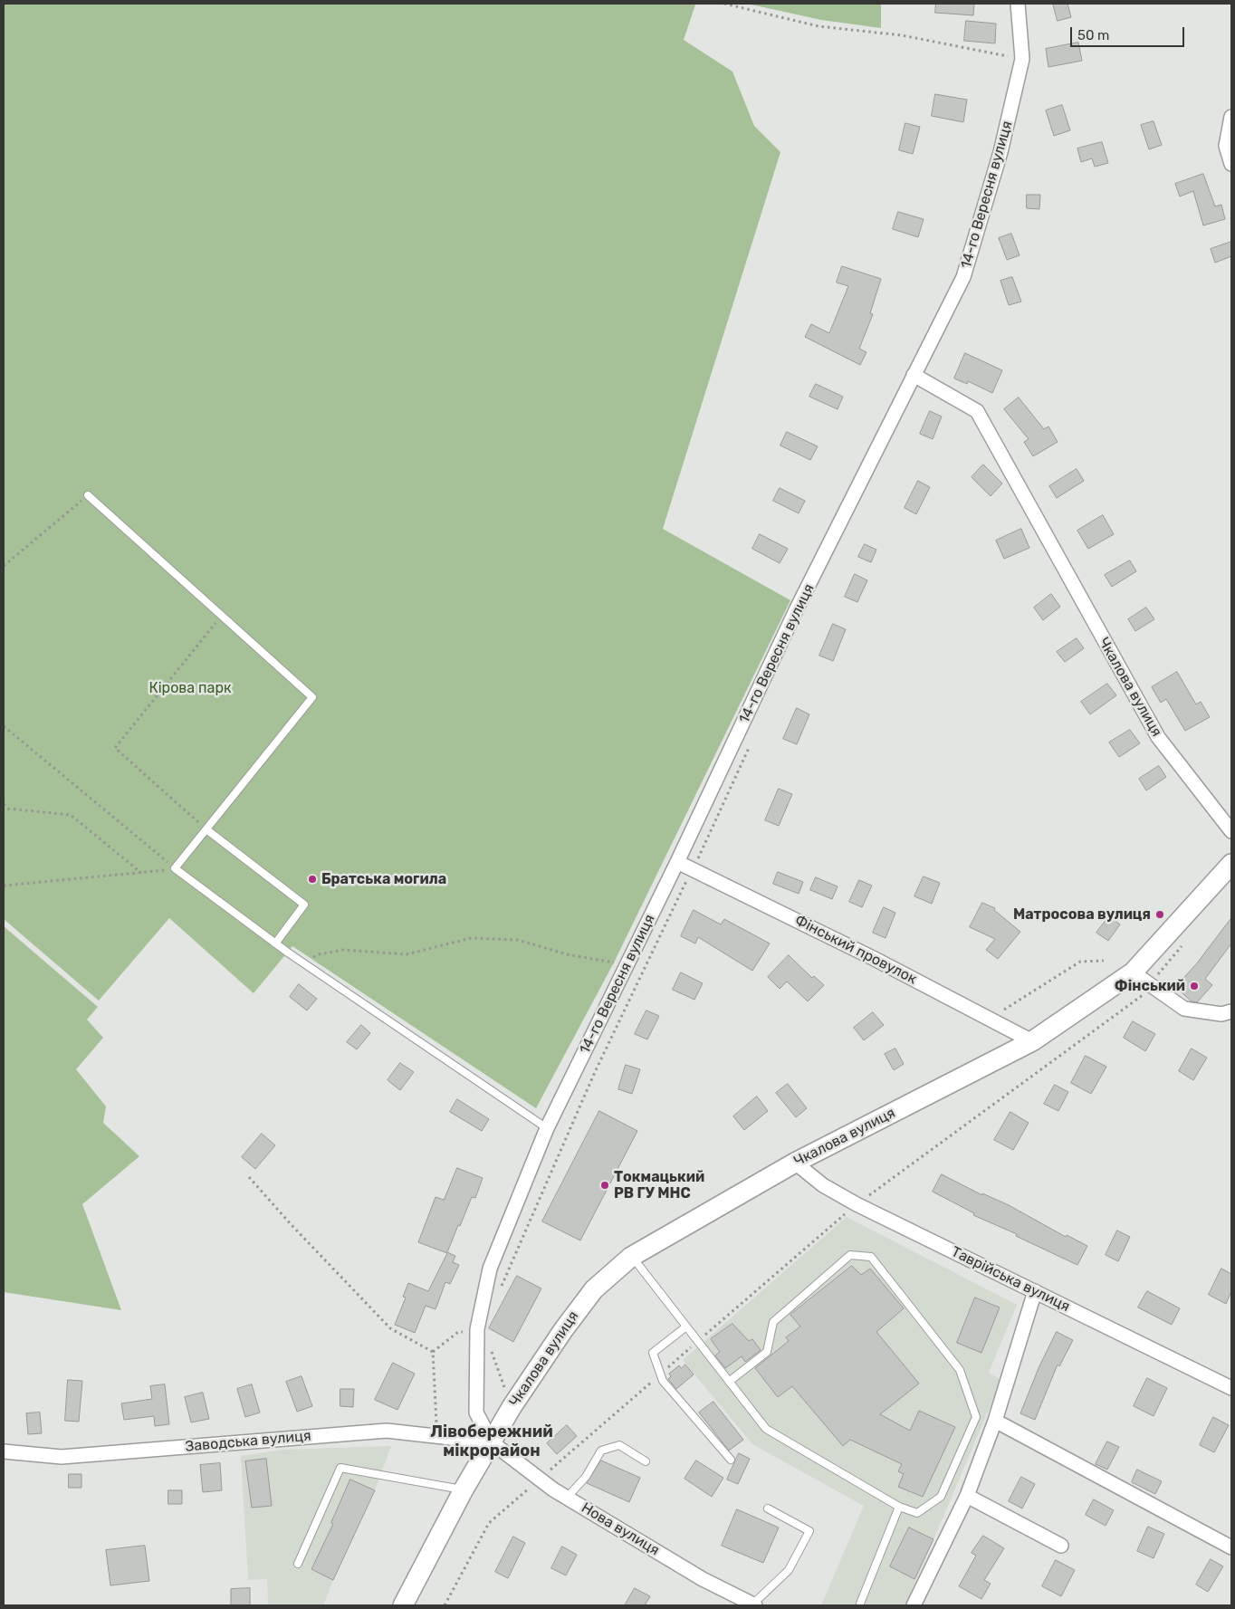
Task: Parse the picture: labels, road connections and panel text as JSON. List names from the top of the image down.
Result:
{
  "streets": {
    "main road": ["Чкалова вулиця"],
    "street": [
      "14-го Вересня вулиця",
      "Фінський провулок",
      "Таврійська вулиця",
      "Заводська вулиця",
      "Нова вулиця"
    ]
  },
  "crossings": [
    ["14-го Вересня вулиця", "Чкалова вулиця"],
    ["14-го Вересня вулиця", "Фінський провулок"],
    ["14-го Вересня вулиця", "Заводська вулиця"],
    ["14-го Вересня вулиця", "Нова вулиця"],
    ["Чкалова вулиця", "Фінський провулок"],
    ["Чкалова вулиця", "Таврійська вулиця"],
    ["Чкалова вулиця", "Заводська вулиця"],
    ["Чкалова вулиця", "Нова вулиця"],
    ["Заводська вулиця", "Нова вулиця"]
  ],
  "districts": ["Лівобережний мікрорайон"],
  "parks": ["Кірова парк"],
  "places": [
    "Братська могила",
    "Матросова вулиця",
    "Фінський",
    "Токмацький РВ ГУ МНС"
  ],
  "scale_bar": "50 m"
}
